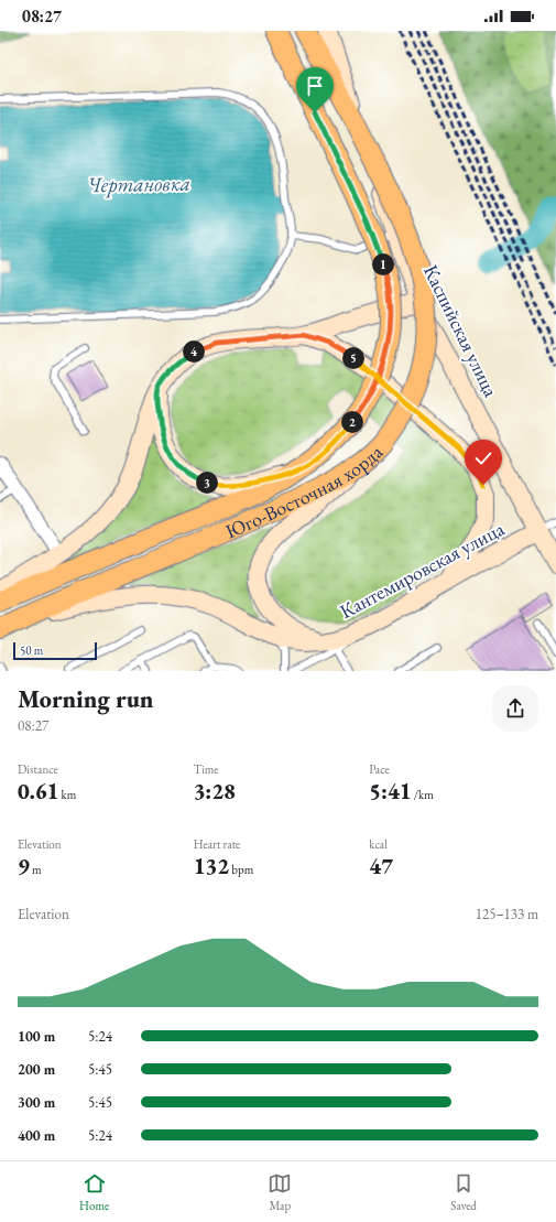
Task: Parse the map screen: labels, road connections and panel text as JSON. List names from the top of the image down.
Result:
{
  "streets": {
    "main road": ["Каспийская улица", "Юго-Восточная хорда", "Кантемировская улица"]
  },
  "crossings": [
    ["Каспийская улица", "Кантемировская улица"],
    ["Юго-Восточная хорда", "Кантемировская улица"]
  ],
  "water": ["Чертановка"],
  "scale_bar": "50 m",
  "page": {
    "status": "08:27",
    "pins": [
      "1",
      "4",
      "5",
      "2",
      "3"
    ],
    "scale": "50 m",
    "heading": ["Morning run", "08:27"],
    "stats": [
      ["Distance", "0.61 km"],
      ["Time", "3:28"],
      ["Pace", "5:41 /km"],
      ["Elevation", "9 m"],
      ["Heart rate", "132 bpm"],
      ["kcal", "47"]
    ],
    "chart": ["Elevation", "125–133 m"],
    "list": [
      {
        "name": "100 m",
        "note": "5:24"
      },
      {
        "name": "200 m",
        "note": "5:45"
      },
      {
        "name": "300 m",
        "note": "5:45"
      },
      {
        "name": "400 m",
        "note": "5:24"
      }
    ],
    "tabs": ["Home", "Map", "Saved"]
  }
}
